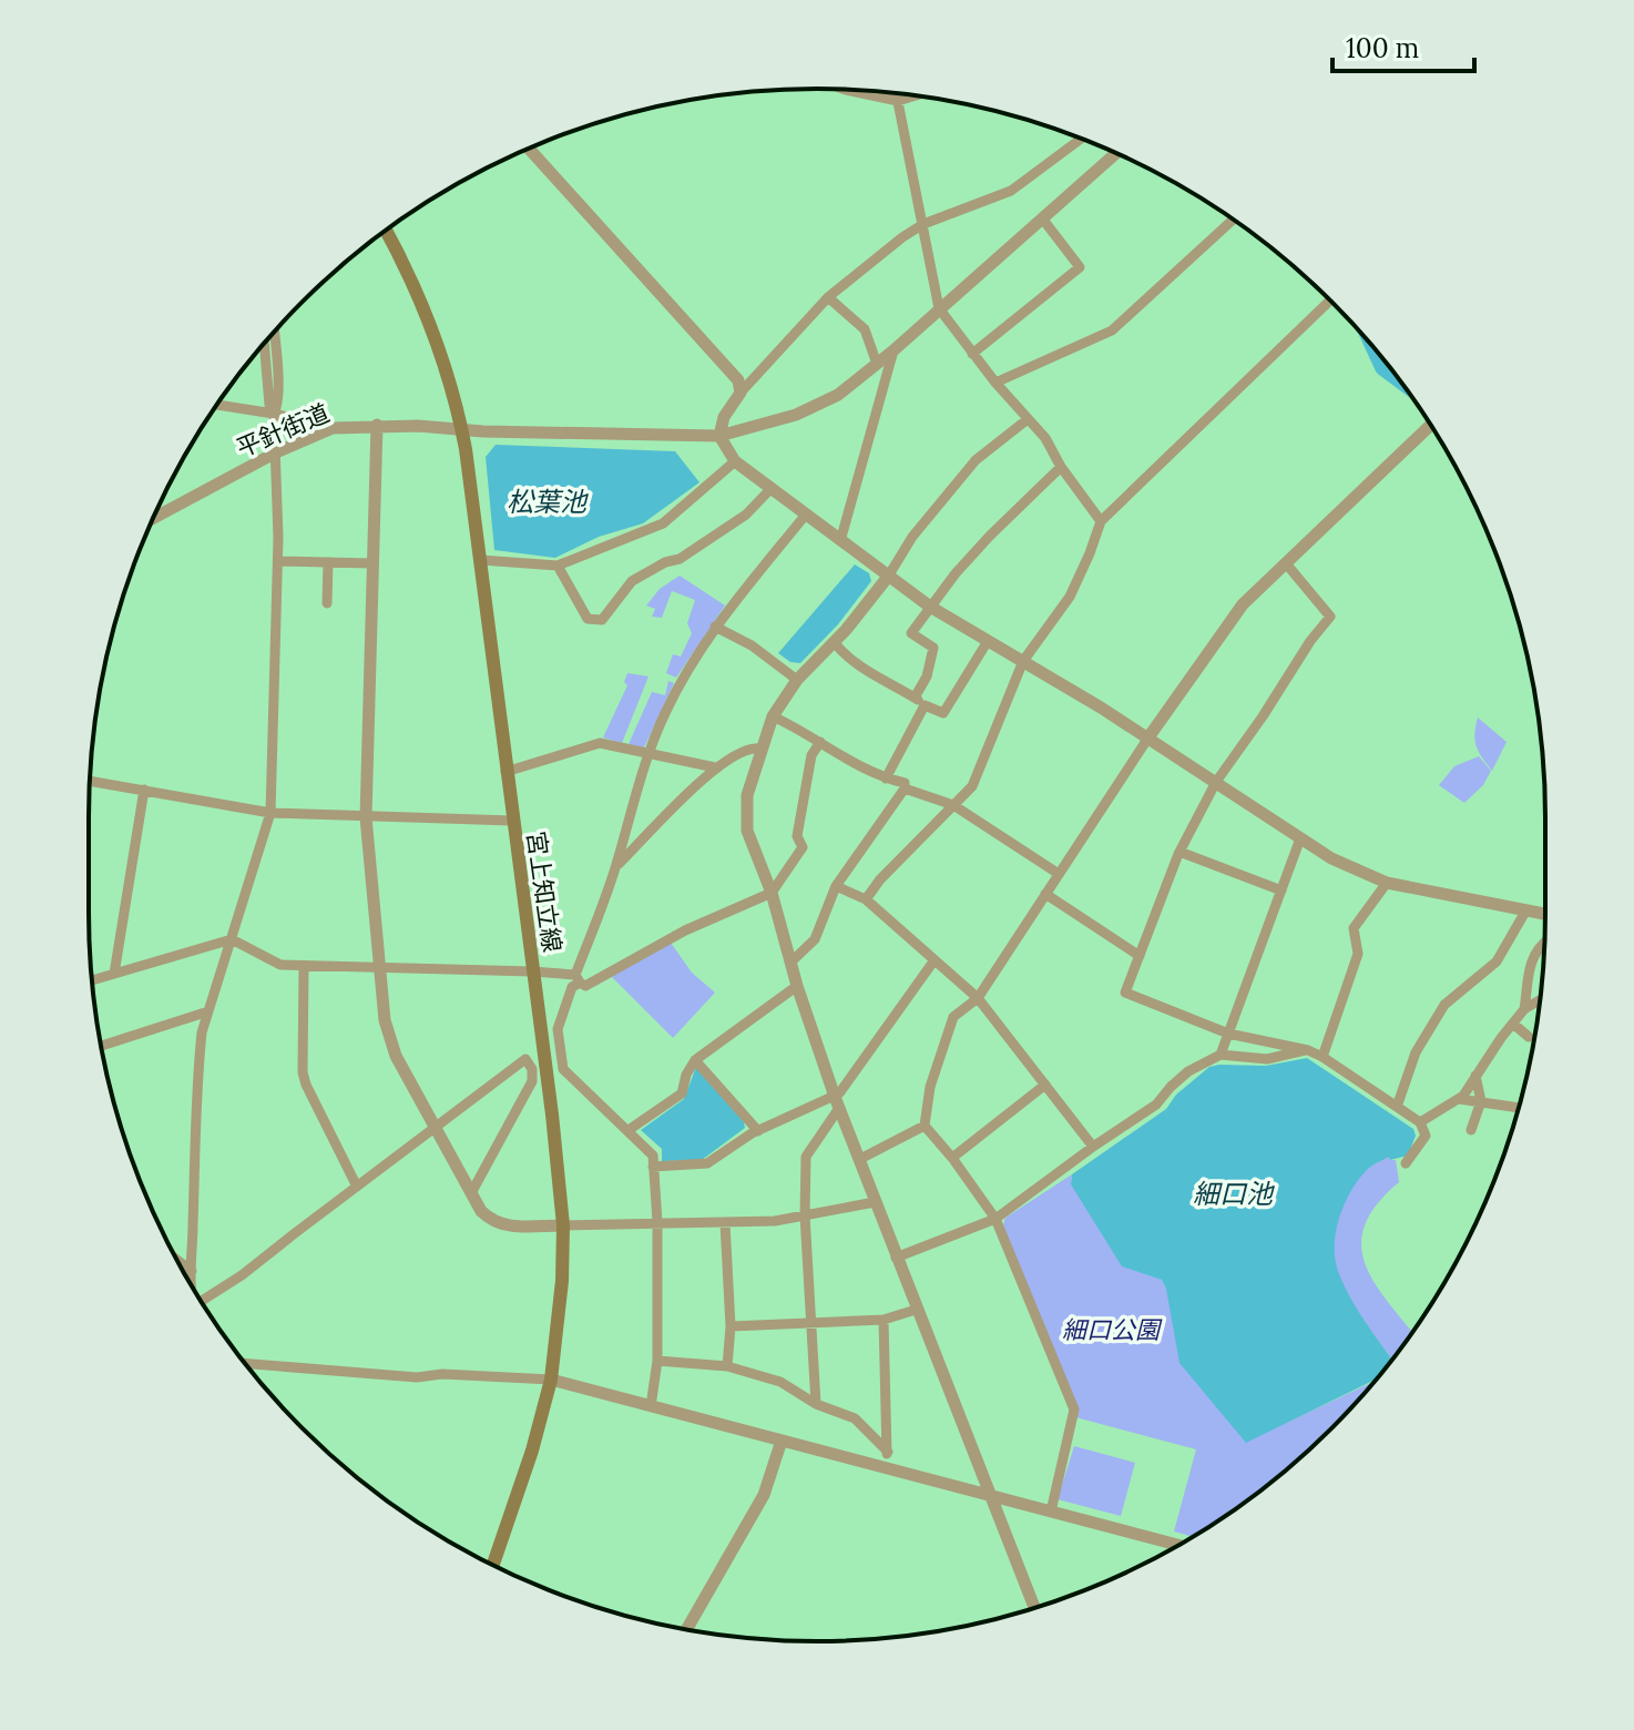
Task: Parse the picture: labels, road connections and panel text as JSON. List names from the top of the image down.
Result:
{
  "streets": {
    "main road": ["宮上知立線"],
    "street": ["平針街道"]
  },
  "crossings": [
    ["平針街道", "宮上知立線"]
  ],
  "water": ["松葉池", "細口池"],
  "parks": ["細口公園"],
  "scale_bar": "100 m"
}
